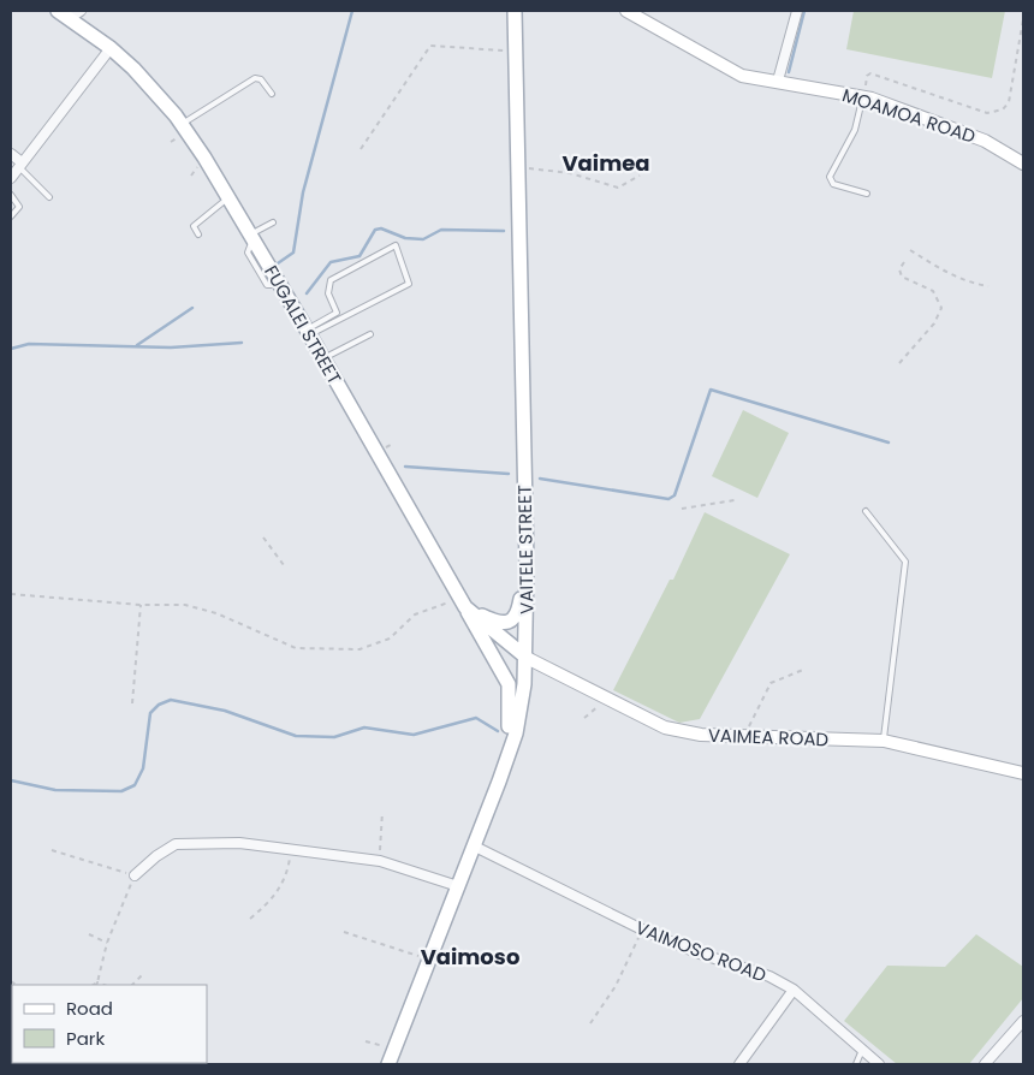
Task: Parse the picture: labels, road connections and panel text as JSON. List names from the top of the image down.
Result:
{
  "streets": {
    "main road": ["FUGALEI STREET", "VAITELE STREET"],
    "street": ["MOAMOA ROAD", "VAIMEA ROAD", "VAIMOSO ROAD"]
  },
  "crossings": [
    ["FUGALEI STREET", "VAITELE STREET"],
    ["FUGALEI STREET", "VAIMEA ROAD"],
    ["VAITELE STREET", "VAIMEA ROAD"],
    ["VAITELE STREET", "VAIMOSO ROAD"]
  ],
  "districts": ["Vaimea", "Vaimoso"],
  "legend": ["Road", "Park"]
}
